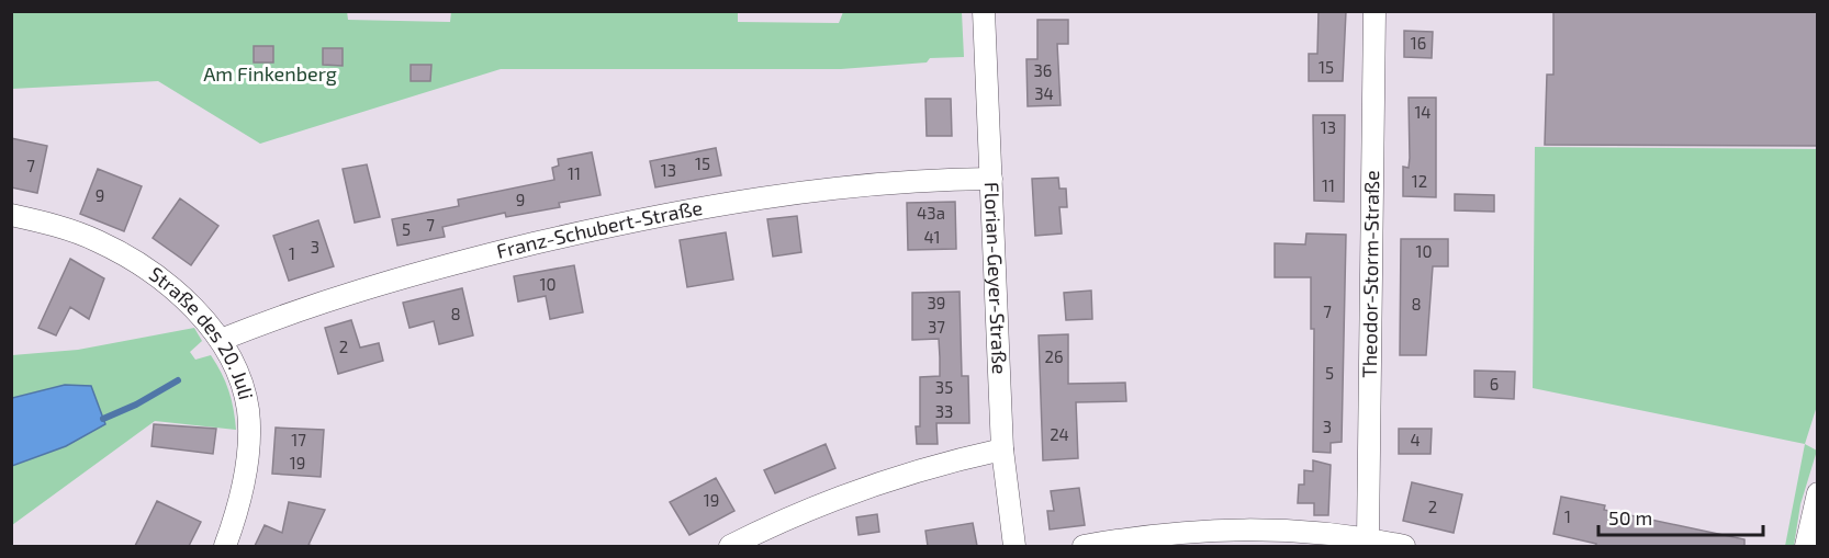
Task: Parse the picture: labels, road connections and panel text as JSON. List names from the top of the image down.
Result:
{
  "streets": {
    "street": [
      "Franz-Schubert-Straße",
      "Theodor-Storm-Straße",
      "Florian-Geyer-Straße",
      "Straße des 20. Juli"
    ]
  },
  "crossings": [
    ["Franz-Schubert-Straße", "Florian-Geyer-Straße"],
    ["Franz-Schubert-Straße", "Straße des 20. Juli"]
  ],
  "parks": ["Am Finkenberg"],
  "house_numbers": [
    "16",
    "15",
    "36",
    "34",
    "14",
    "13",
    "15",
    "7",
    "13",
    "11",
    "12",
    "11",
    "9",
    "9",
    "43a",
    "7",
    "5",
    "41",
    "3",
    "10",
    "1",
    "10",
    "39",
    "8",
    "7",
    "8",
    "37",
    "2",
    "26",
    "5",
    "6",
    "35",
    "33",
    "3",
    "24",
    "17",
    "4",
    "19",
    "19",
    "2",
    "1"
  ],
  "scale_bar": "50 m"
}
